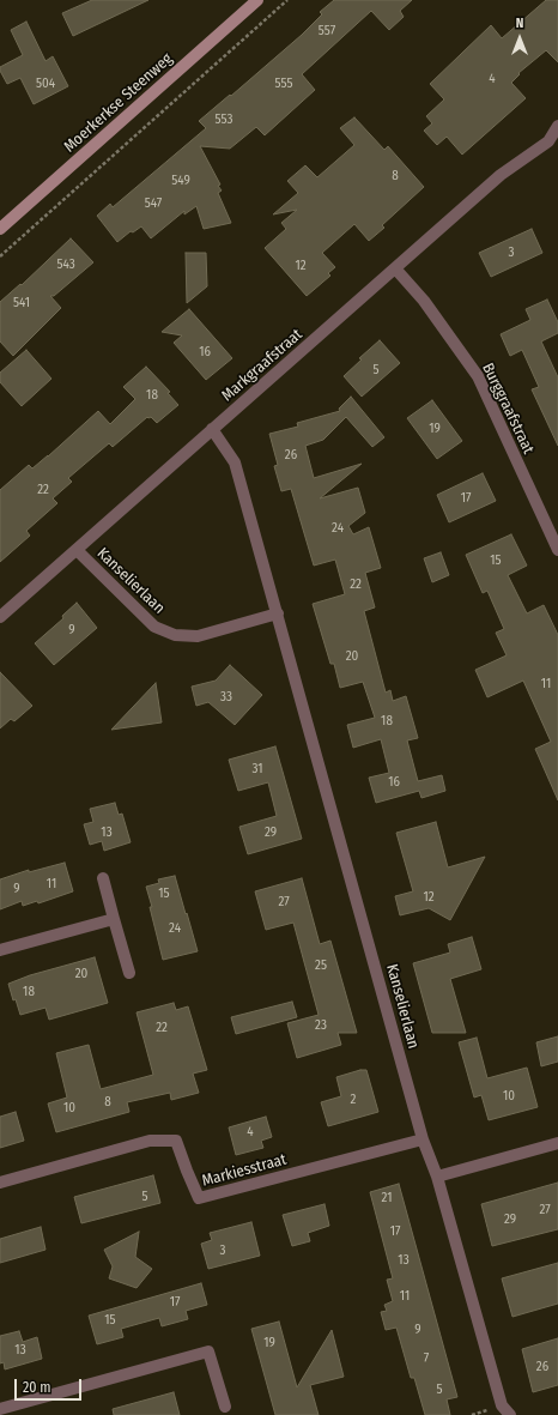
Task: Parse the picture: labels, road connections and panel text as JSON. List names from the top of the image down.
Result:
{
  "streets": {
    "street": [
      "Moerkerkse Steenweg",
      "Markgraafstraat",
      "Burggraafstraat",
      "Kanselierlaan",
      "Markiesstraat"
    ]
  },
  "crossings": [
    ["Markgraafstraat", "Burggraafstraat"],
    ["Markgraafstraat", "Kanselierlaan"],
    ["Kanselierlaan", "Markiesstraat"]
  ],
  "house_numbers": [
    "557",
    "4",
    "504",
    "555",
    "553",
    "8",
    "549",
    "547",
    "3",
    "543",
    "12",
    "541",
    "16",
    "5",
    "18",
    "19",
    "26",
    "22",
    "17",
    "24",
    "15",
    "22",
    "9",
    "20",
    "11",
    "33",
    "18",
    "31",
    "16",
    "13",
    "29",
    "11",
    "9",
    "15",
    "12",
    "27",
    "24",
    "25",
    "20",
    "18",
    "23",
    "22",
    "10",
    "2",
    "8",
    "10",
    "4",
    "5",
    "21",
    "27",
    "29",
    "17",
    "3",
    "13",
    "11",
    "17",
    "15",
    "9",
    "19",
    "13",
    "7",
    "26",
    "5"
  ],
  "scale_bar": "20 m",
  "north": "top"
}
